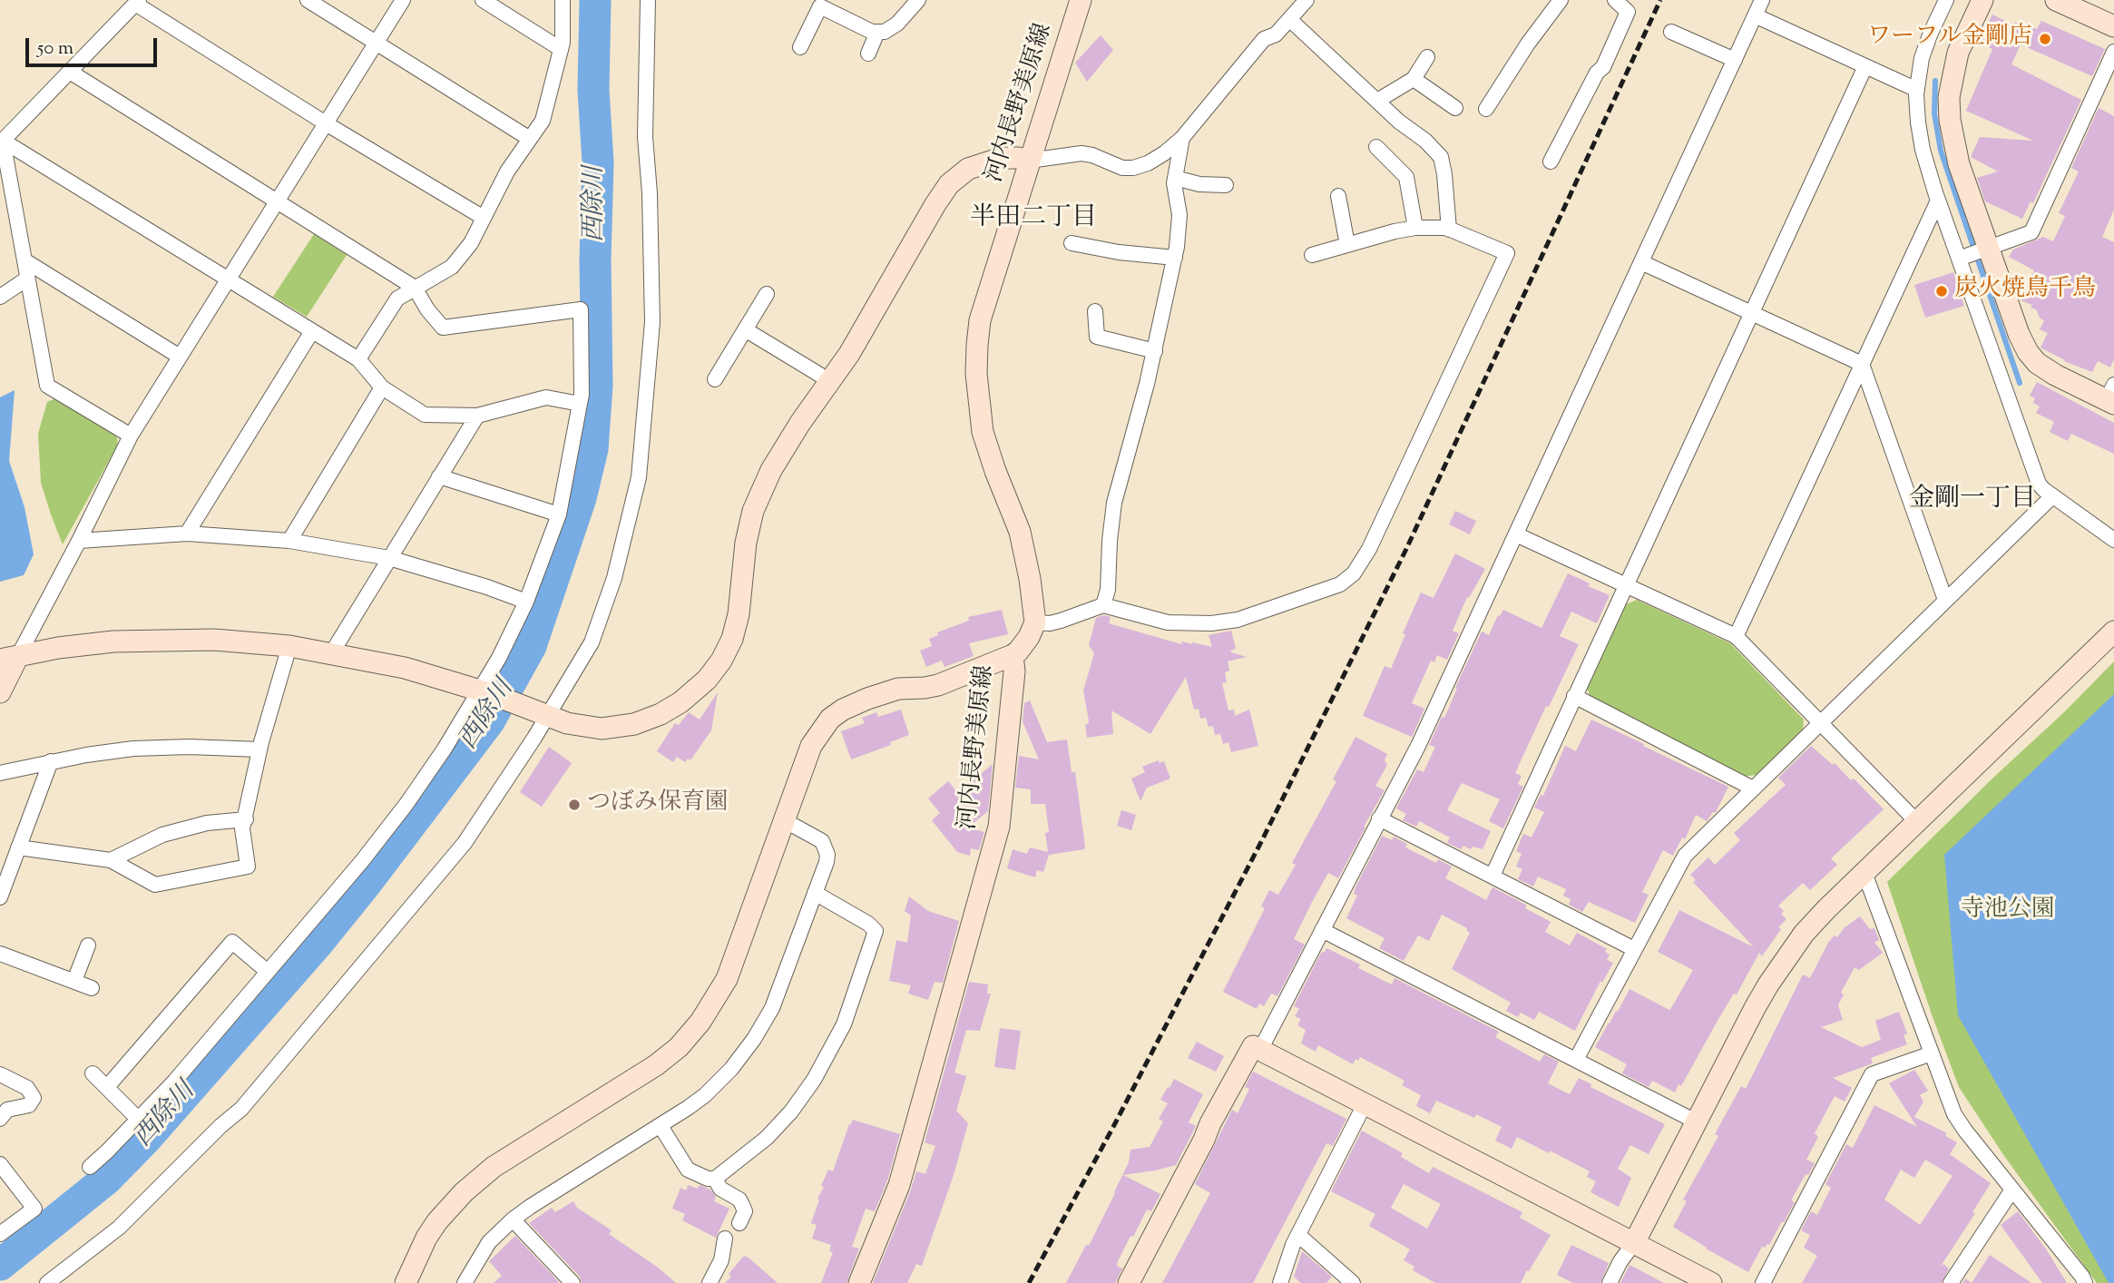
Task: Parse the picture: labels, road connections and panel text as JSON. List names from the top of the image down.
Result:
{
  "streets": {
    "street": ["河内長野美原線"]
  },
  "districts": ["半田二丁目", "金剛一丁目"],
  "water": ["西除川"],
  "parks": ["寺池公園"],
  "places": ["ワーフル金剛店", "炭火焼鳥千鳥", "つぼみ保育園"],
  "scale_bar": "50 m"
}
